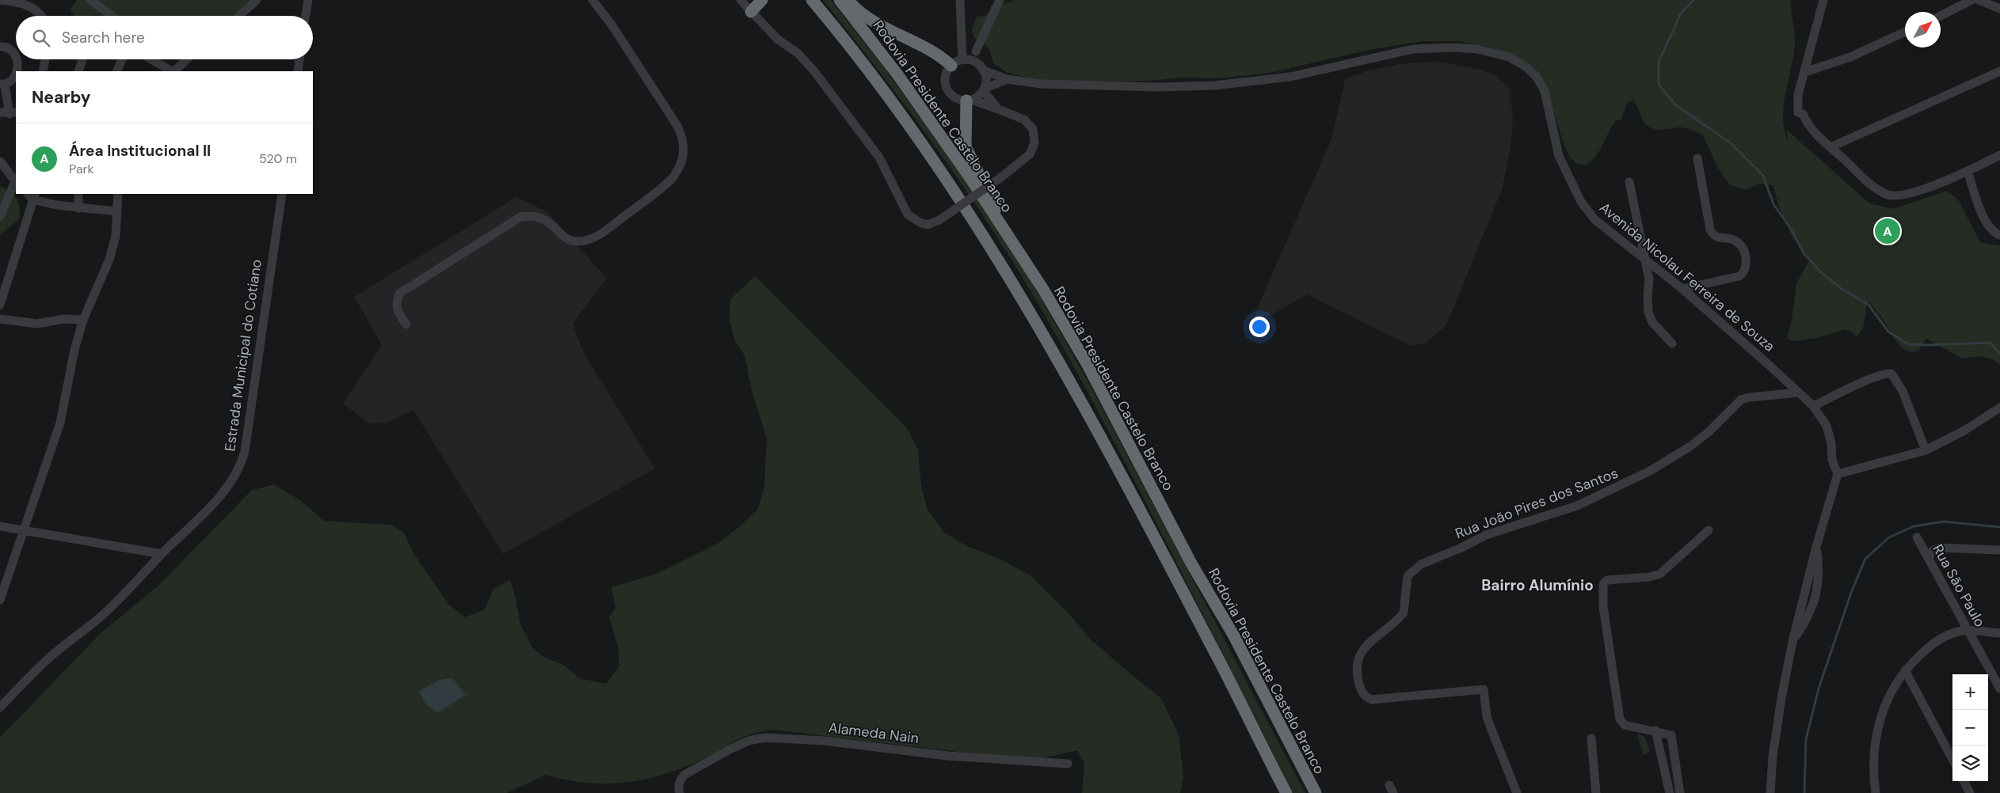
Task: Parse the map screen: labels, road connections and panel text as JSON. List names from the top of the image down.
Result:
{
  "streets": {
    "highway": ["Rodovia Presidente Castelo Branco"],
    "street": [
      "Avenida Nicolau Ferreira de Souza",
      "Estrada Municipal do Cotiano",
      "Rua João Pires dos Santos",
      "Rua São Paulo",
      "Alameda Nain"
    ]
  },
  "crossings": [
    ["Avenida Nicolau Ferreira de Souza", "Rua João Pires dos Santos"]
  ],
  "districts": ["Bairro Alumínio"],
  "north": "top right",
  "page": {
    "search": "Search here",
    "heading": "Nearby",
    "list": [
      {
        "mark": "A",
        "name": "Área Institucional II",
        "note": "Park",
        "value": "520 m"
      }
    ],
    "pins": "A",
    "map_buttons": ["+", "−"]
  }
}
